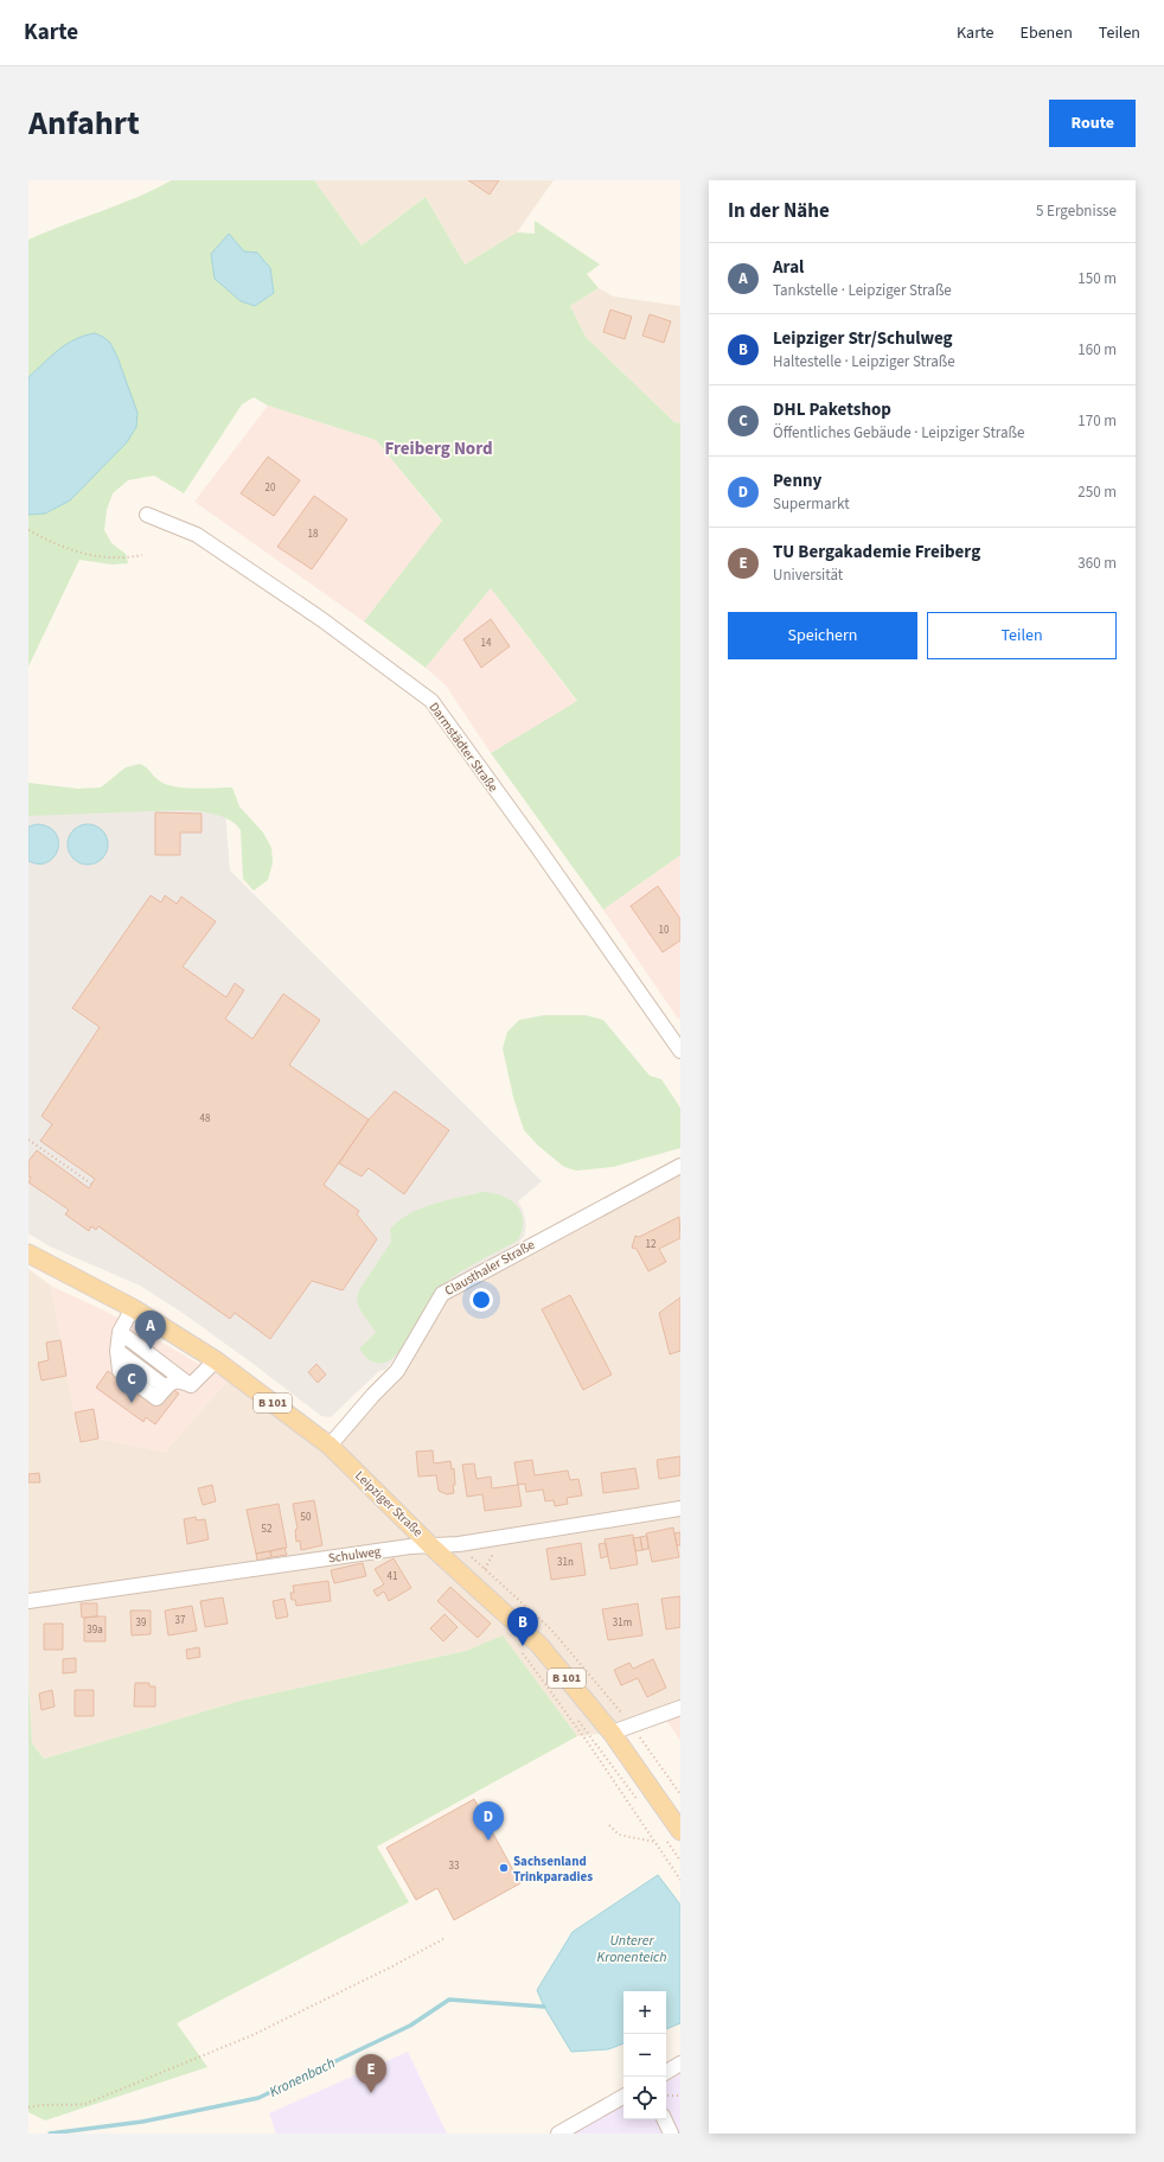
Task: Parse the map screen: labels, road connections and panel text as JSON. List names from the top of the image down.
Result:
{
  "streets": {
    "main road": ["B 101", "Leipziger Straße"],
    "street": ["Darmstädter Straße", "Clausthaler Straße", "Schulweg"]
  },
  "crossings": [
    ["Clausthaler Straße", "Leipziger Straße"],
    ["Leipziger Straße", "Schulweg"]
  ],
  "districts": ["Freiberg Nord"],
  "water": ["Unterer Kronenteich", "Kronenbach"],
  "places": ["Sachsenland Trinkparadies"],
  "house_numbers": [
    "20",
    "18",
    "14",
    "10",
    "48",
    "12",
    "50",
    "52",
    "31n",
    "41",
    "37",
    "39",
    "31m",
    "39a",
    "33"
  ],
  "page": {
    "header": "Karte",
    "nav": ["Karte", "Ebenen", "Teilen"],
    "title": "Anfahrt",
    "buttons": [
      "Route",
      ["Speichern", "Teilen"]
    ],
    "heading": ["In der Nähe", "5 Ergebnisse"],
    "list": [
      {
        "mark": "A",
        "name": "Aral",
        "note": "Tankstelle · Leipziger Straße",
        "value": "150 m"
      },
      {
        "mark": "B",
        "name": "Leipziger Str/Schulweg",
        "note": "Haltestelle · Leipziger Straße",
        "value": "160 m"
      },
      {
        "mark": "C",
        "name": "DHL Paketshop",
        "note": "Öffentliches Gebäude · Leipziger Straße",
        "value": "170 m"
      },
      {
        "mark": "D",
        "name": "Penny",
        "note": "Supermarkt",
        "value": "250 m"
      },
      {
        "mark": "E",
        "name": "TU Bergakademie Freiberg",
        "note": "Universität",
        "value": "360 m"
      }
    ],
    "pins": [
      "A",
      "C",
      "B",
      "D",
      "E"
    ],
    "map_buttons": ["+", "−"]
  }
}
